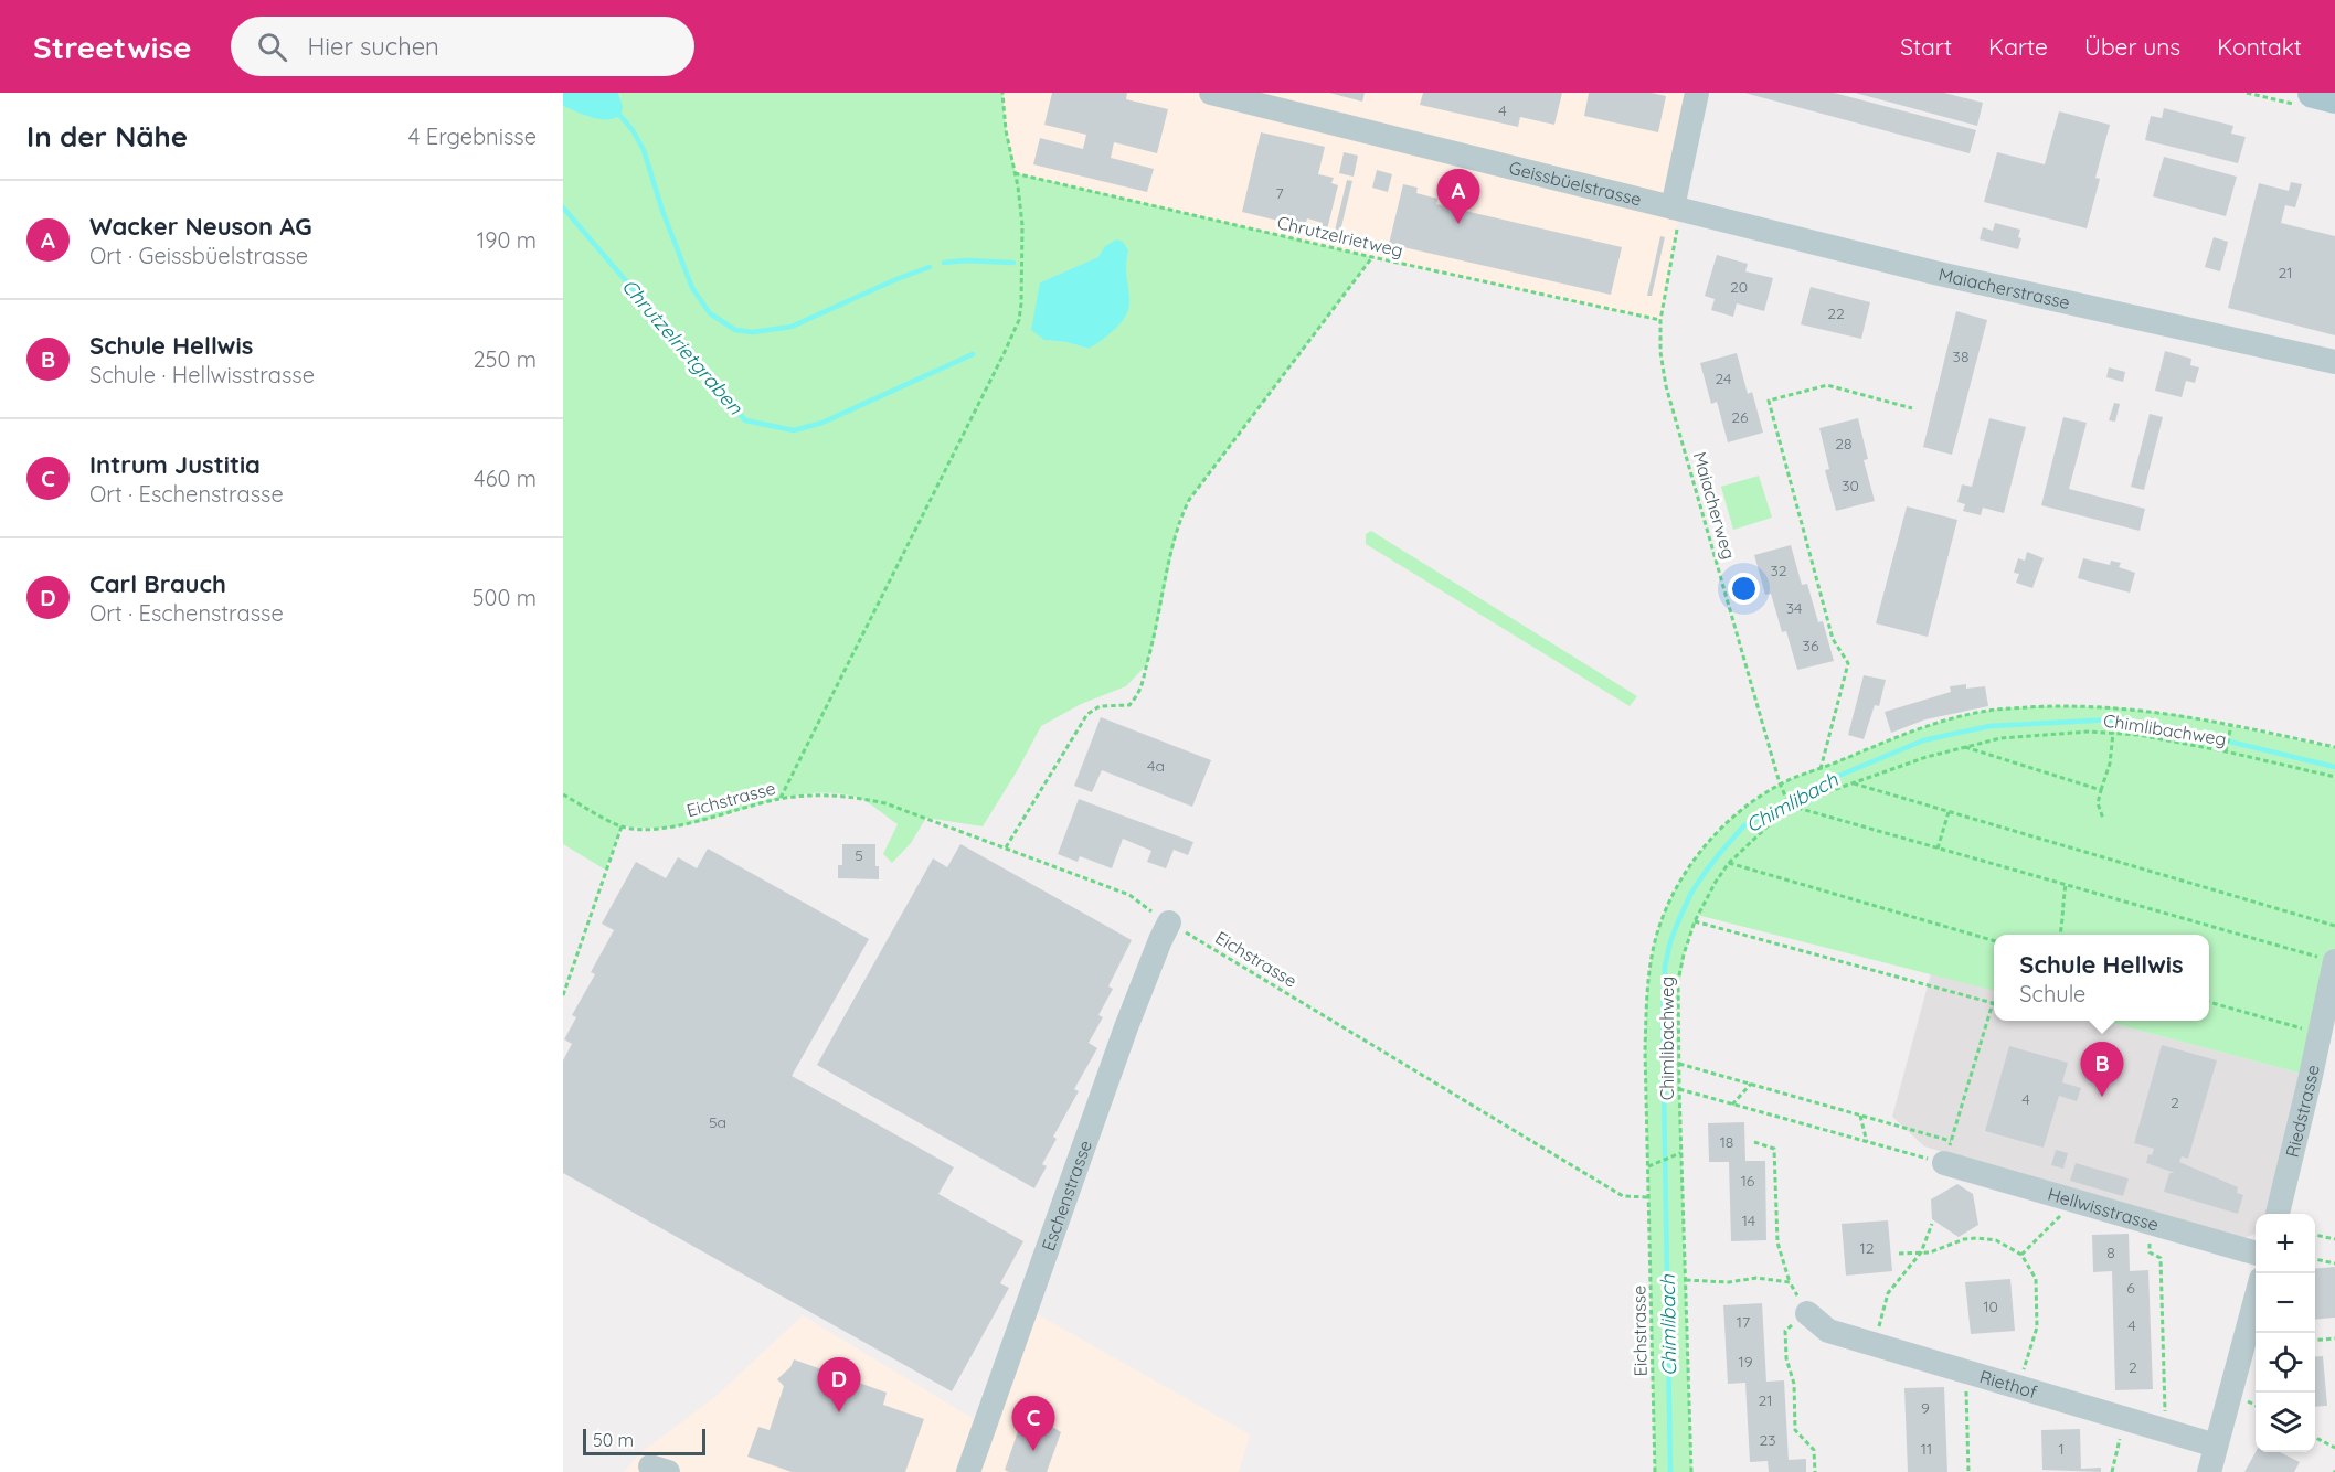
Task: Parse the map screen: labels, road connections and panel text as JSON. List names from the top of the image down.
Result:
{
  "streets": {
    "street": [
      "Geissbüelstrasse",
      "Maiacherstrasse",
      "Riedstrasse",
      "Eschenstrasse",
      "Hellwisstrasse",
      "Riethof"
    ],
    "path": [
      "Chrutzelrietweg",
      "Maiacherweg",
      "Chimlibachweg",
      "Eichstrasse"
    ]
  },
  "crossings": [
    ["Geissbüelstrasse", "Maiacherstrasse"],
    ["Geissbüelstrasse", "Maiacherweg"],
    ["Chrutzelrietweg", "Maiacherweg"],
    ["Maiacherstrasse", "Maiacherweg"],
    ["Maiacherweg", "Chimlibachweg"],
    ["Eichstrasse", "Eschenstrasse"]
  ],
  "water": ["Chrutzelrietgraben", "Chimlibach"],
  "house_numbers": [
    "4",
    "7",
    "21",
    "20",
    "22",
    "38",
    "24",
    "26",
    "28",
    "30",
    "32",
    "34",
    "36",
    "4a",
    "5",
    "4",
    "2",
    "5a",
    "18",
    "16",
    "14",
    "12",
    "8",
    "6",
    "10",
    "17",
    "4",
    "19",
    "2",
    "21",
    "9",
    "23",
    "11",
    "1"
  ],
  "scale_bar": "50 m",
  "page": {
    "header": "Streetwise",
    "search": "Hier suchen",
    "nav": [
      "Start",
      "Karte",
      "Über uns",
      "Kontakt"
    ],
    "heading": ["In der Nähe", "4 Ergebnisse"],
    "pins": [
      "A",
      "B",
      "D",
      "C"
    ],
    "list": [
      {
        "mark": "A",
        "name": "Wacker Neuson AG",
        "note": "Ort · Geissbüelstrasse",
        "value": "190 m"
      },
      {
        "mark": "B",
        "name": "Schule Hellwis",
        "note": "Schule · Hellwisstrasse",
        "value": "250 m"
      },
      {
        "mark": "C",
        "name": "Intrum Justitia",
        "note": "Ort · Eschenstrasse",
        "value": "460 m"
      },
      {
        "mark": "D",
        "name": "Carl Brauch",
        "note": "Ort · Eschenstrasse",
        "value": "500 m"
      }
    ],
    "popup": ["Schule Hellwis", "Schule"],
    "map_buttons": ["+", "−"],
    "scale": "50 m"
  }
}
